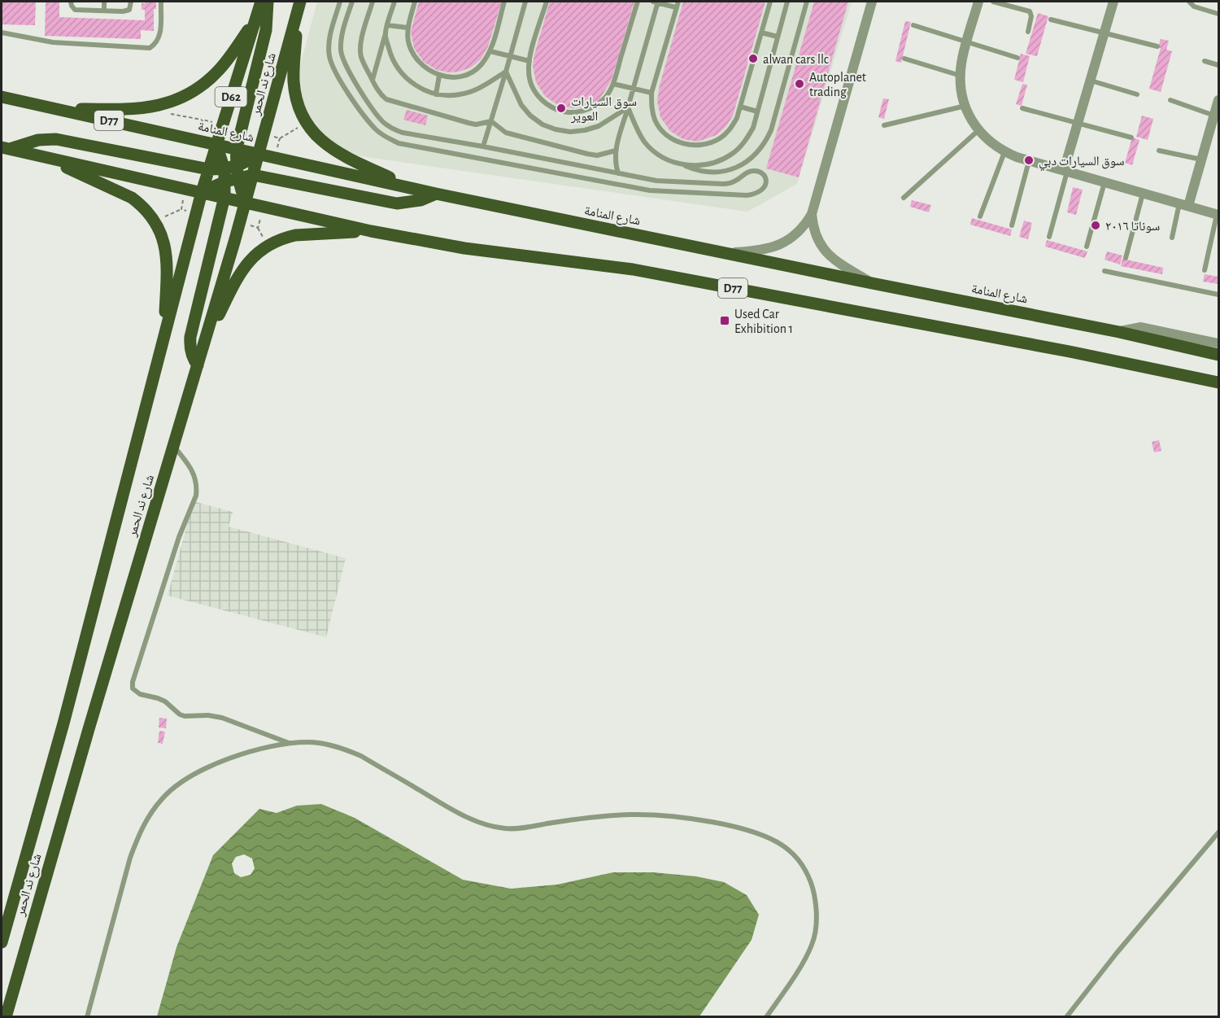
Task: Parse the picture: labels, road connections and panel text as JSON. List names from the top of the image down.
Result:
{
  "streets": {
    "main road": [
      "شارع ند الحمر",
      "D62",
      "D77",
      "شارع المنامة"
    ]
  },
  "crossings": [
    ["شارع ند الحمر", "D77"],
    ["شارع ند الحمر", "شارع المنامة"]
  ],
  "places": {
    "other": [
      "alwan cars llc",
      "Autoplanet trading",
      "سوق السيارات العوير",
      "سوق السيارات دبي",
      "سوناتا ٢٠١٦"
    ],
    "transit": ["Used Car Exhibition 1"]
  }
}
